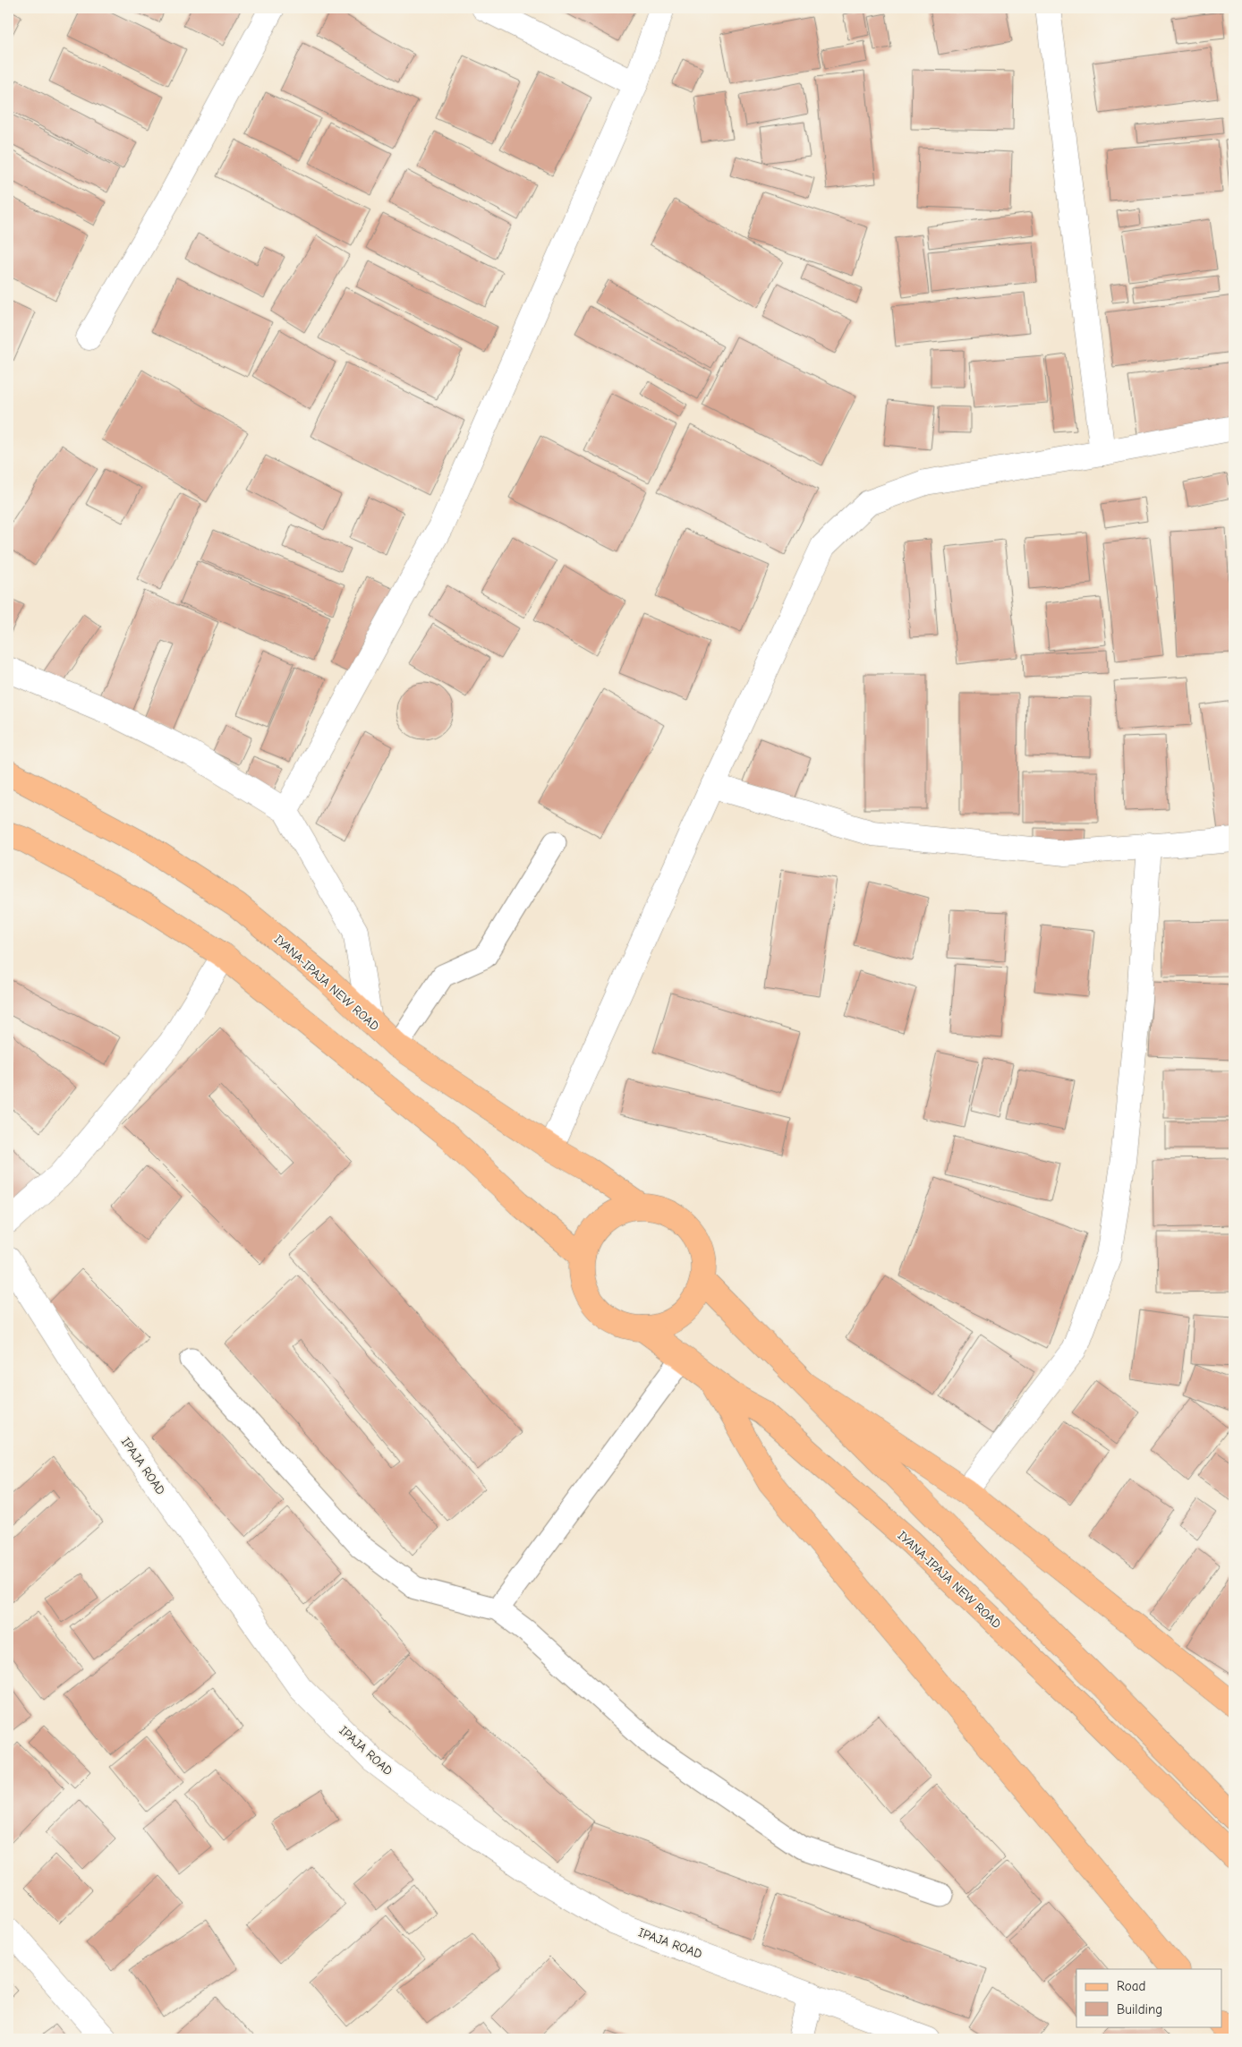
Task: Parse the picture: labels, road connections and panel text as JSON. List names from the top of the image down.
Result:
{
  "streets": {
    "main road": ["IYANA-IPAJA NEW ROAD"],
    "street": ["IPAJA ROAD"]
  },
  "legend": ["Road", "Building"]
}
